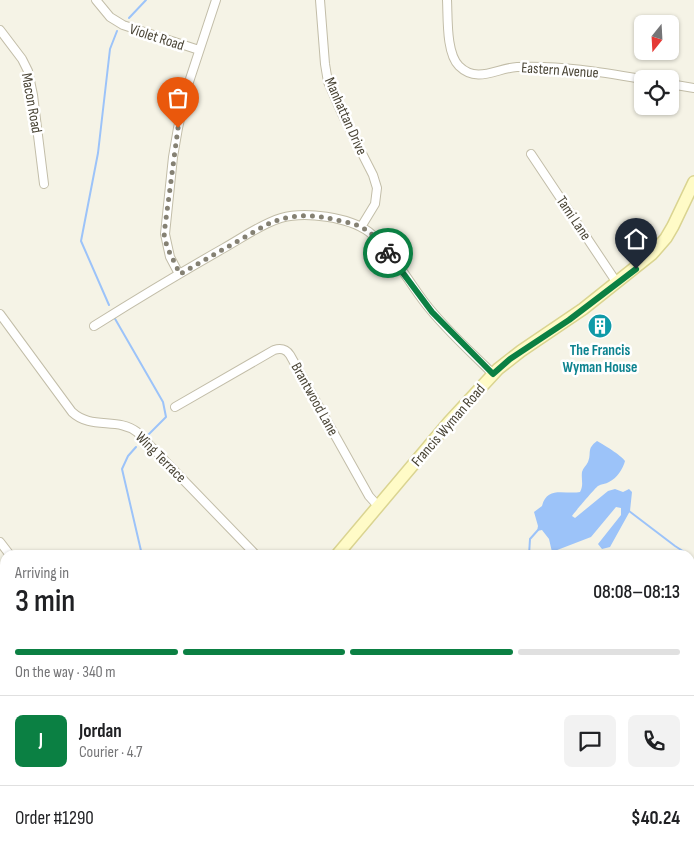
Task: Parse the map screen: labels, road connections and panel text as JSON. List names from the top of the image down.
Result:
{
  "streets": {
    "main road": ["Francis Wyman Road"],
    "street": [
      "Violet Road",
      "Eastern Avenue",
      "Macon Road",
      "Manhattan Drive",
      "Tami Lane",
      "Brantwood Lane",
      "Wing Terrace"
    ]
  },
  "crossings": [
    ["Tami Lane", "Francis Wyman Road"],
    ["Brantwood Lane", "Francis Wyman Road"]
  ],
  "places": {
    "building": ["The Francis Wyman House"]
  },
  "north": "bottom",
  "page": {
    "heading": ["3 min", "Arriving in", "08:08–08:13"],
    "panel": [
      "Jordan",
      "Courier · 4.7",
      "Order #1290",
      "$40.24"
    ],
    "bar": "On the way · 340 m",
    "round": "J"
  }
}
